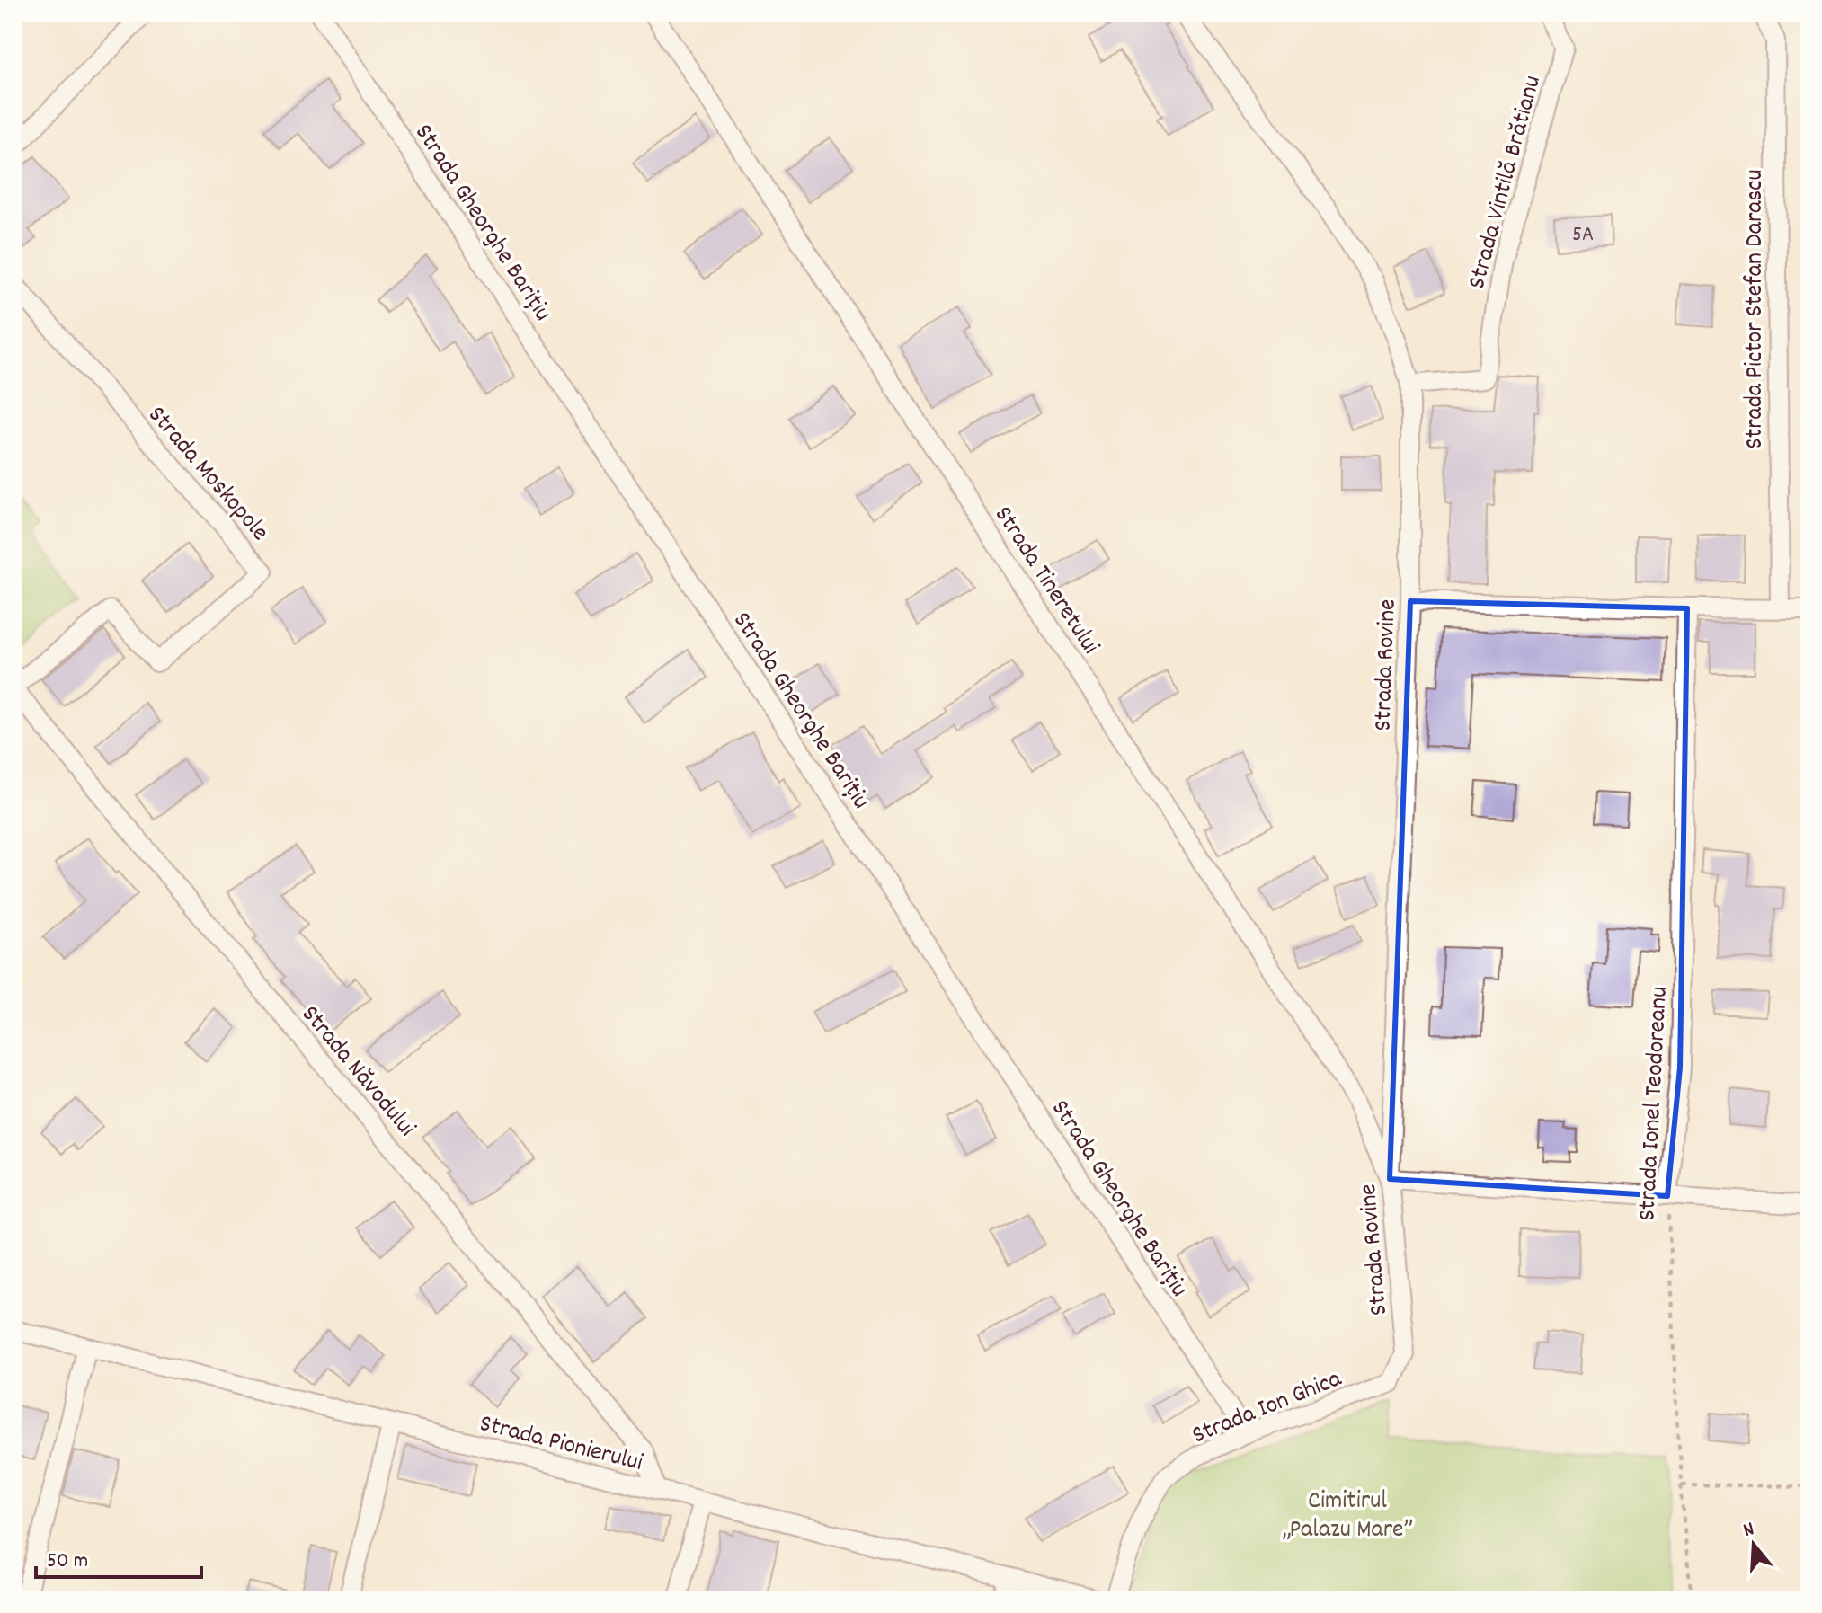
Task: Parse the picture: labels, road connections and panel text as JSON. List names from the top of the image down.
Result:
{
  "streets": {
    "street": [
      "Strada Vintilă Brătianu",
      "Strada Gheorghe Barițiu",
      "Strada Pictor Stefan Darascu",
      "Strada Moskopole",
      "Strada Tineretului",
      "Strada Rovine",
      "Strada Năvodului",
      "Strada Ionel Teodoreanu",
      "Strada Ion Ghica",
      "Strada Pionierului"
    ]
  },
  "crossings": [
    ["Strada Vintilă Brătianu", "Strada Rovine"],
    ["Strada Gheorghe Barițiu", "Strada Ion Ghica"],
    ["Strada Moskopole", "Strada Năvodului"],
    ["Strada Tineretului", "Strada Rovine"],
    ["Strada Rovine", "Strada Ion Ghica"],
    ["Strada Năvodului", "Strada Pionierului"]
  ],
  "parks": ["Cimitirul „Palazu Mare”"],
  "house_numbers": ["5A"],
  "scale_bar": "50 m",
  "north": "top"
}
